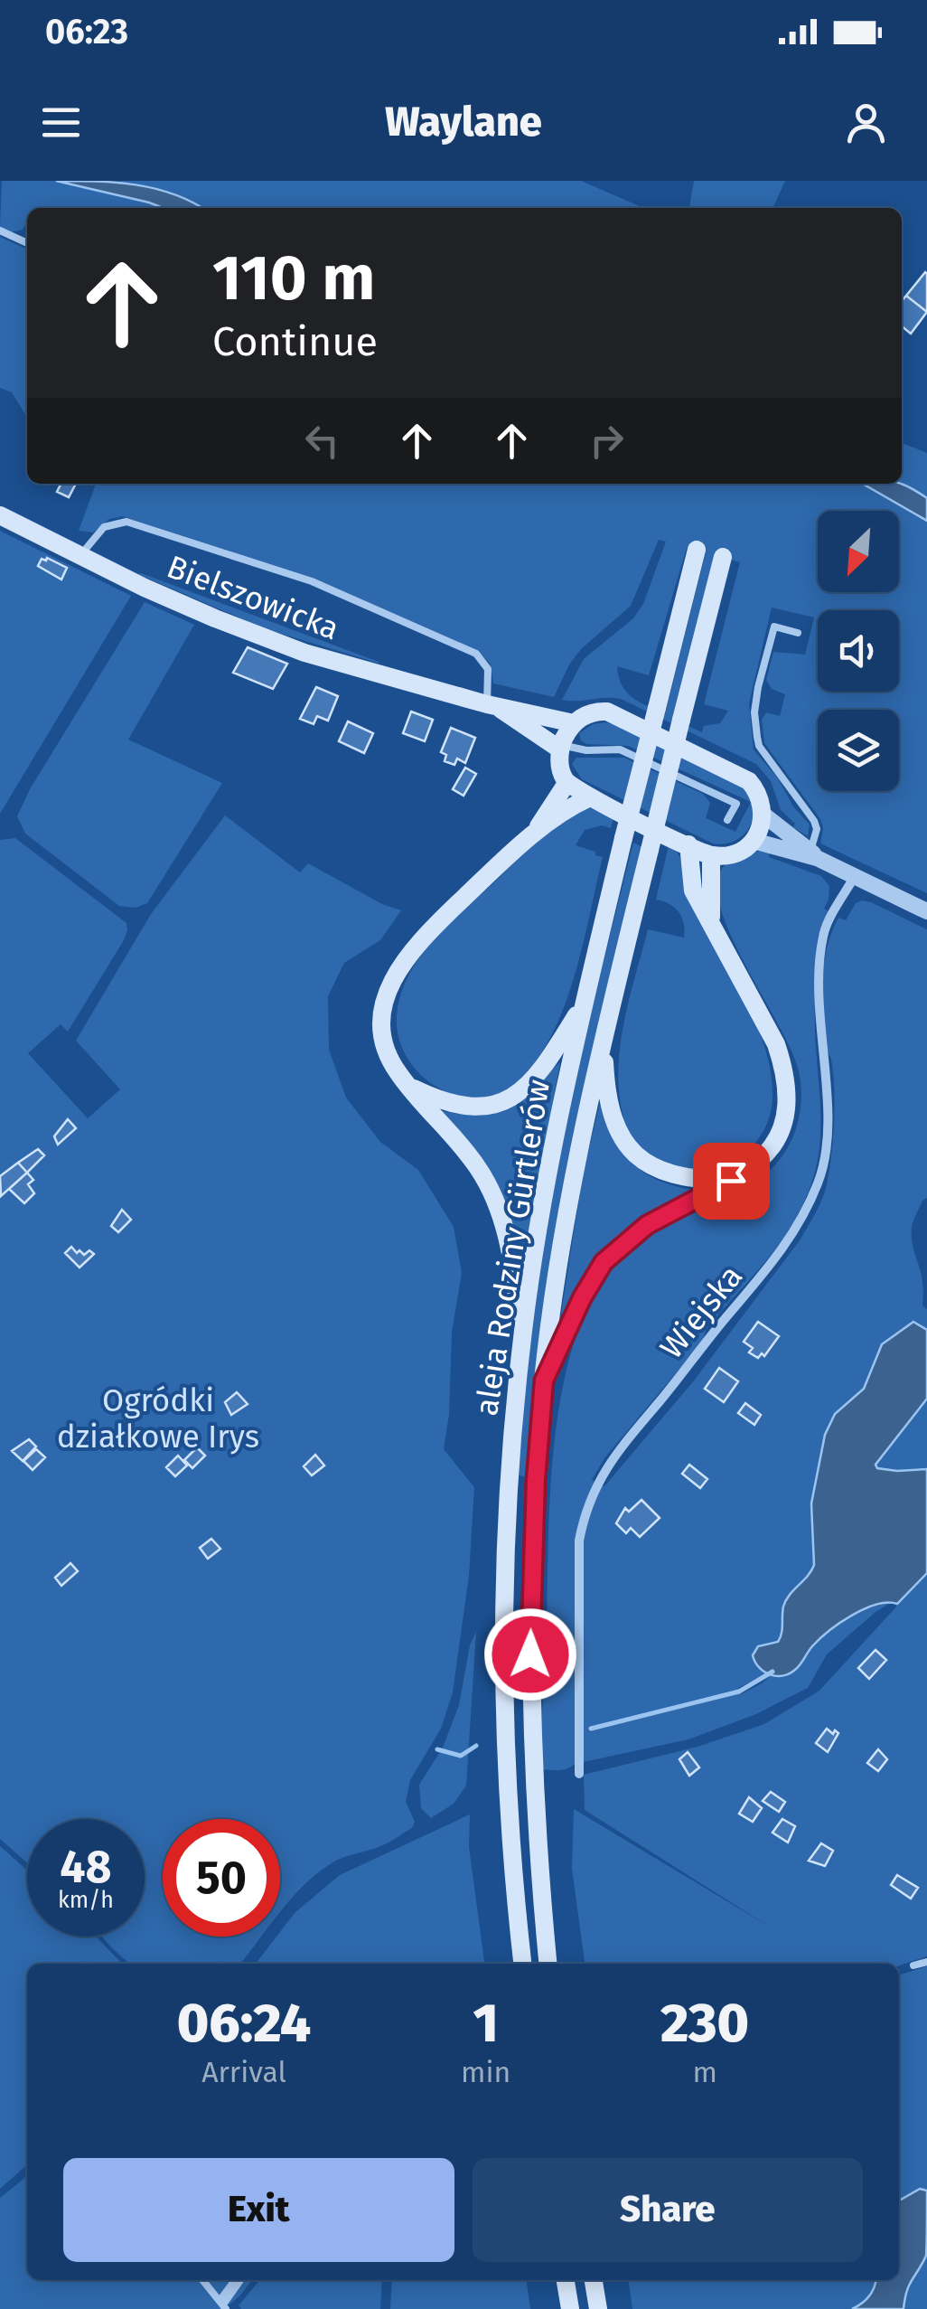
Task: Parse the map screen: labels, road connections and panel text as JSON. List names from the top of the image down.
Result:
{
  "streets": {
    "main road": ["Bielszowicka", "aleja Rodziny Gürtlerów"],
    "street": ["Wiejska"]
  },
  "parks": ["Ogródki działkowe Irys"],
  "north": "bottom left",
  "page": {
    "status": "06:23",
    "header": "Waylane",
    "turn": ["110 m", "Continue"],
    "speed": "48 km/h",
    "limit": "50",
    "eta": [
      "06:24",
      "Arrival",
      "1",
      "min",
      "230",
      "m"
    ],
    "buttons": ["Exit", "Share"]
  }
}
